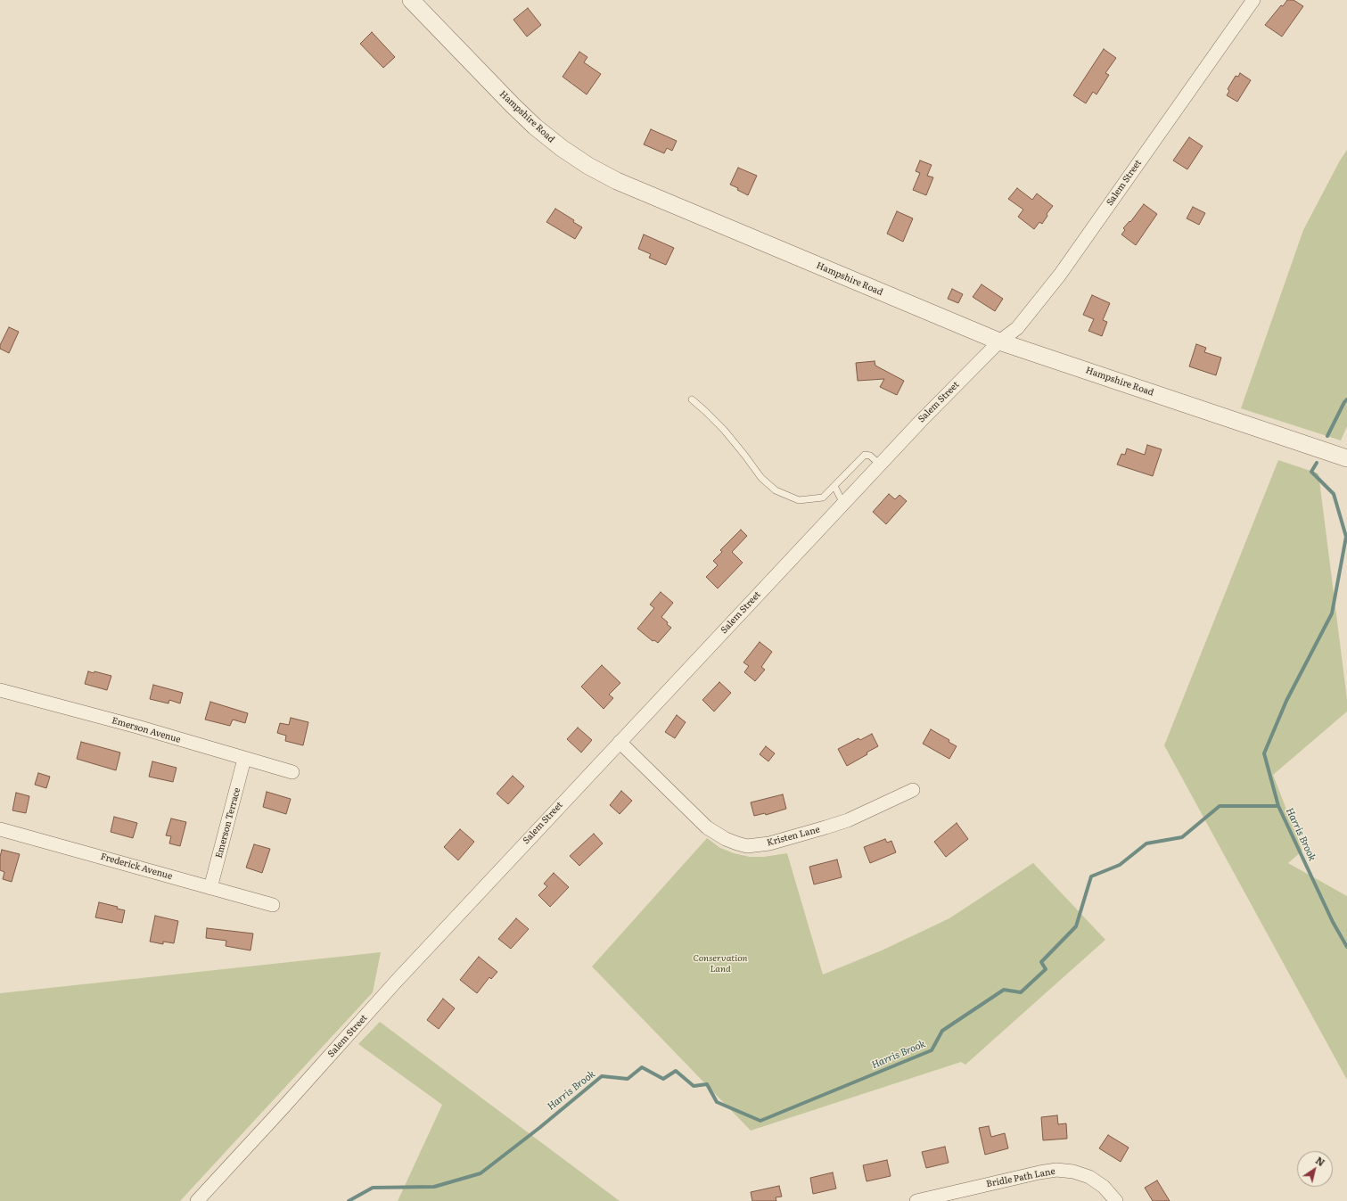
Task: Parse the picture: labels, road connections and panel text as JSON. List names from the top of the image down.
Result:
{
  "streets": {
    "street": [
      "Hampshire Road",
      "Salem Street",
      "Emerson Avenue",
      "Emerson Terrace",
      "Kristen Lane",
      "Frederick Avenue",
      "Bridle Path Lane"
    ]
  },
  "crossings": [
    ["Hampshire Road", "Salem Street"],
    ["Salem Street", "Kristen Lane"],
    ["Emerson Avenue", "Emerson Terrace"],
    ["Emerson Terrace", "Frederick Avenue"]
  ],
  "water": ["Harris Brook"],
  "parks": ["Conservation Land"],
  "north": "top right"
}
